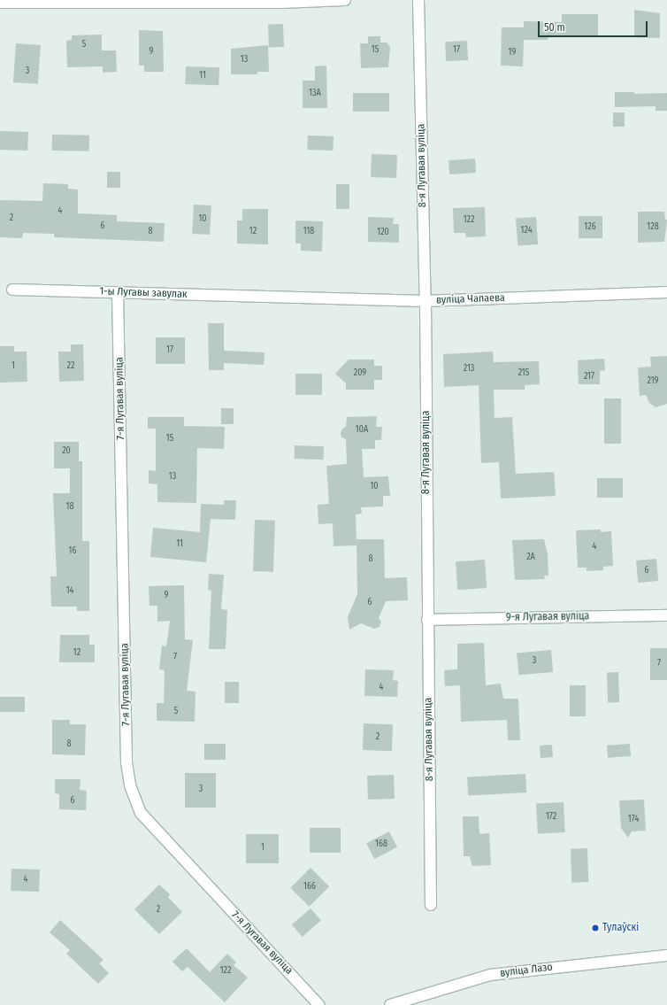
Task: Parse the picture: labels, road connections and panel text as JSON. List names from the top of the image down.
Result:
{
  "streets": {
    "street": [
      "8-я Лугавая вуліца",
      "1-ы Лугавы завулак",
      "вуліца Чапаева",
      "7-я Лугавая вуліца",
      "9-я Лугавая вуліца",
      "вуліца Лазо"
    ]
  },
  "crossings": [
    ["8-я Лугавая вуліца", "вуліца Чапаева"],
    ["8-я Лугавая вуліца", "9-я Лугавая вуліца"],
    ["1-ы Лугавы завулак", "вуліца Чапаева"],
    ["1-ы Лугавы завулак", "7-я Лугавая вуліца"]
  ],
  "places": ["Тулаўскі"],
  "house_numbers": [
    "5",
    "15",
    "17",
    "9",
    "19",
    "13",
    "3",
    "11",
    "13А",
    "4",
    "2",
    "10",
    "122",
    "6",
    "126",
    "128",
    "124",
    "8",
    "12",
    "118",
    "120",
    "17",
    "1",
    "22",
    "213",
    "209",
    "215",
    "217",
    "219",
    "10А",
    "15",
    "20",
    "13",
    "10",
    "18",
    "11",
    "4",
    "16",
    "2А",
    "8",
    "6",
    "14",
    "9",
    "6",
    "12",
    "7",
    "3",
    "7",
    "4",
    "5",
    "2",
    "8",
    "3",
    "6",
    "172",
    "174",
    "168",
    "1",
    "4",
    "166",
    "2",
    "122"
  ],
  "scale_bar": "50 m"
}
